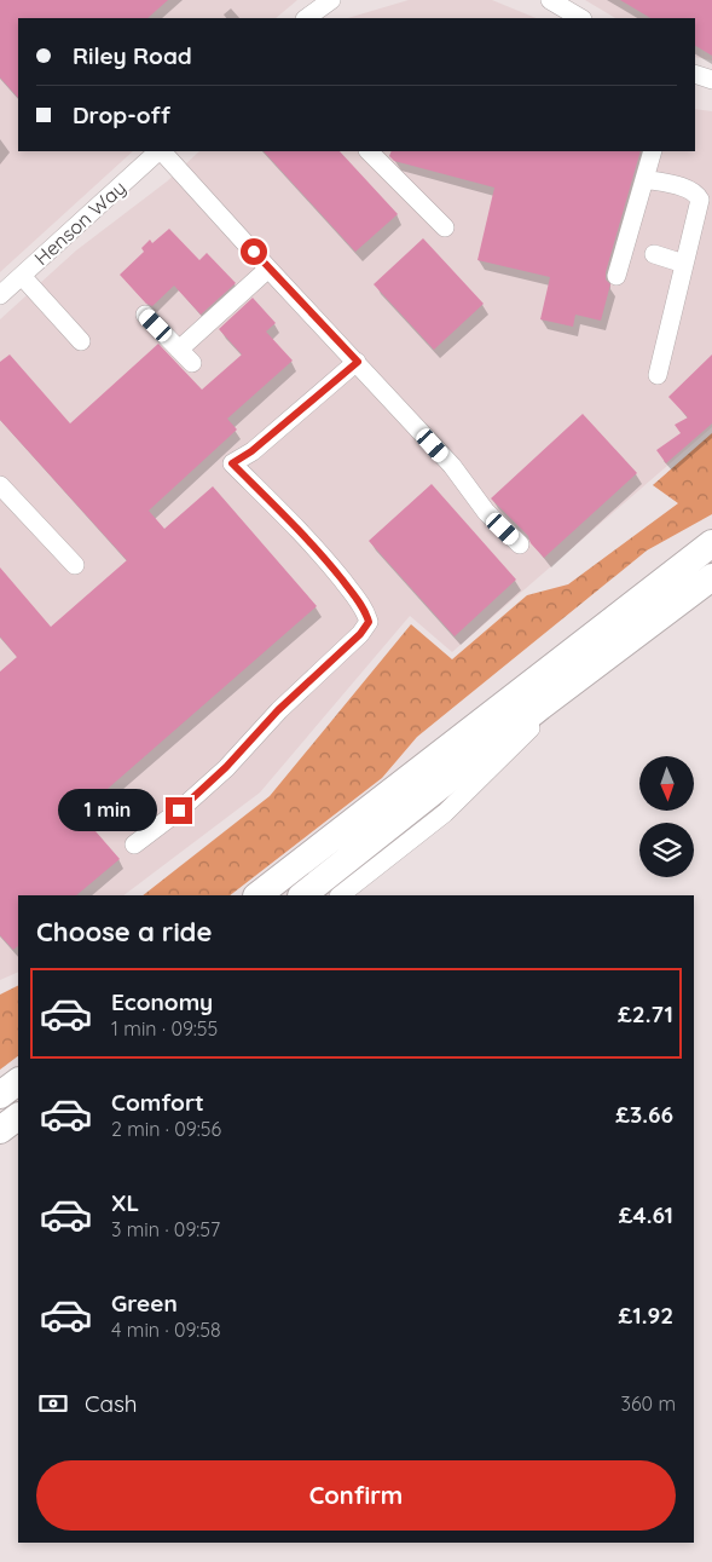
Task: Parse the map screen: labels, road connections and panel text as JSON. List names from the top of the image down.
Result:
{
  "streets": {
    "street": ["Henson Way"]
  },
  "north": "bottom",
  "page": {
    "banner": ["Riley Road", "Drop-off"],
    "bubble": "1 min",
    "heading": "Choose a ride",
    "list": [
      {
        "name": "Economy",
        "note": "1 min · 09:55",
        "value": "£2.71"
      },
      {
        "name": "Comfort",
        "note": "2 min · 09:56",
        "value": "£3.66"
      },
      {
        "name": "XL",
        "note": "3 min · 09:57",
        "value": "£4.61"
      },
      {
        "name": "Green",
        "note": "4 min · 09:58",
        "value": "£1.92"
      }
    ],
    "pay": ["Cash", "360 m"],
    "buttons": "Confirm"
  }
}
